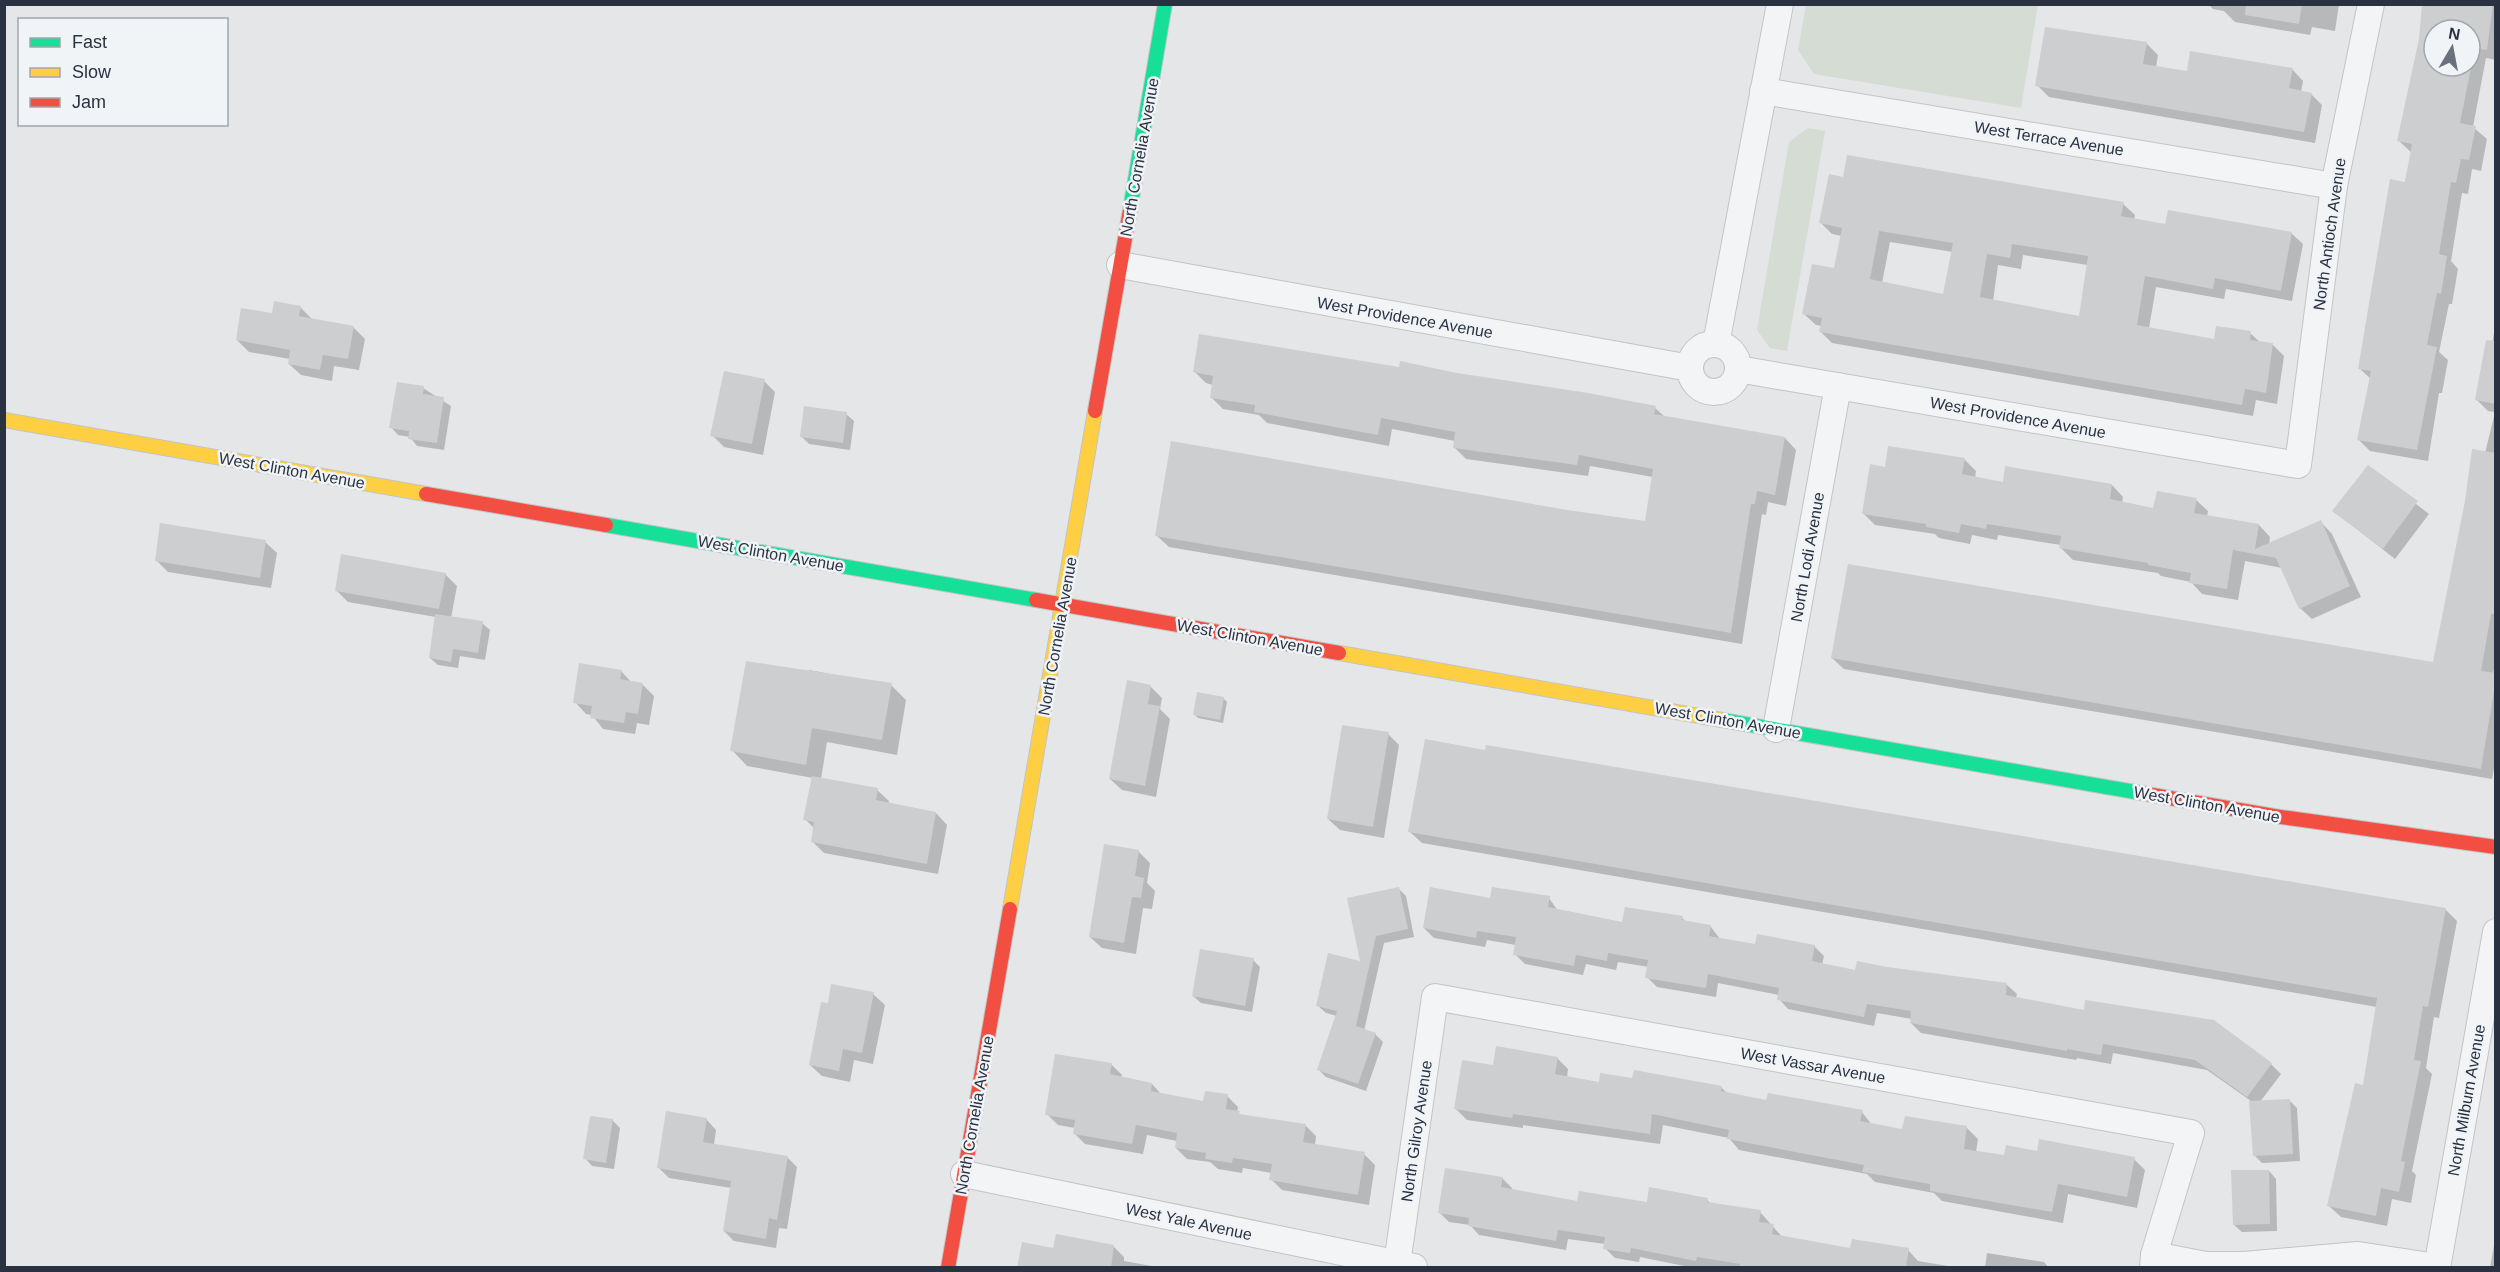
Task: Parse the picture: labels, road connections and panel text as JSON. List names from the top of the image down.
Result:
{
  "streets": {
    "main road": ["North Cornelia Avenue", "West Clinton Avenue"],
    "street": [
      "West Terrace Avenue",
      "North Antioch Avenue",
      "West Providence Avenue",
      "North Lodi Avenue",
      "West Vassar Avenue",
      "North Milburn Avenue",
      "North Gilroy Avenue",
      "West Yale Avenue"
    ]
  },
  "crossings": [
    ["West Terrace Avenue", "North Antioch Avenue"],
    ["North Cornelia Avenue", "West Providence Avenue"],
    ["North Cornelia Avenue", "West Clinton Avenue"],
    ["North Cornelia Avenue", "West Yale Avenue"],
    ["North Antioch Avenue", "West Providence Avenue"],
    ["West Providence Avenue", "North Lodi Avenue"],
    ["West Clinton Avenue", "North Lodi Avenue"],
    ["West Vassar Avenue", "North Gilroy Avenue"],
    ["North Gilroy Avenue", "West Yale Avenue"]
  ],
  "legend": ["Fast", "Slow", "Jam"],
  "north": "top"
}
